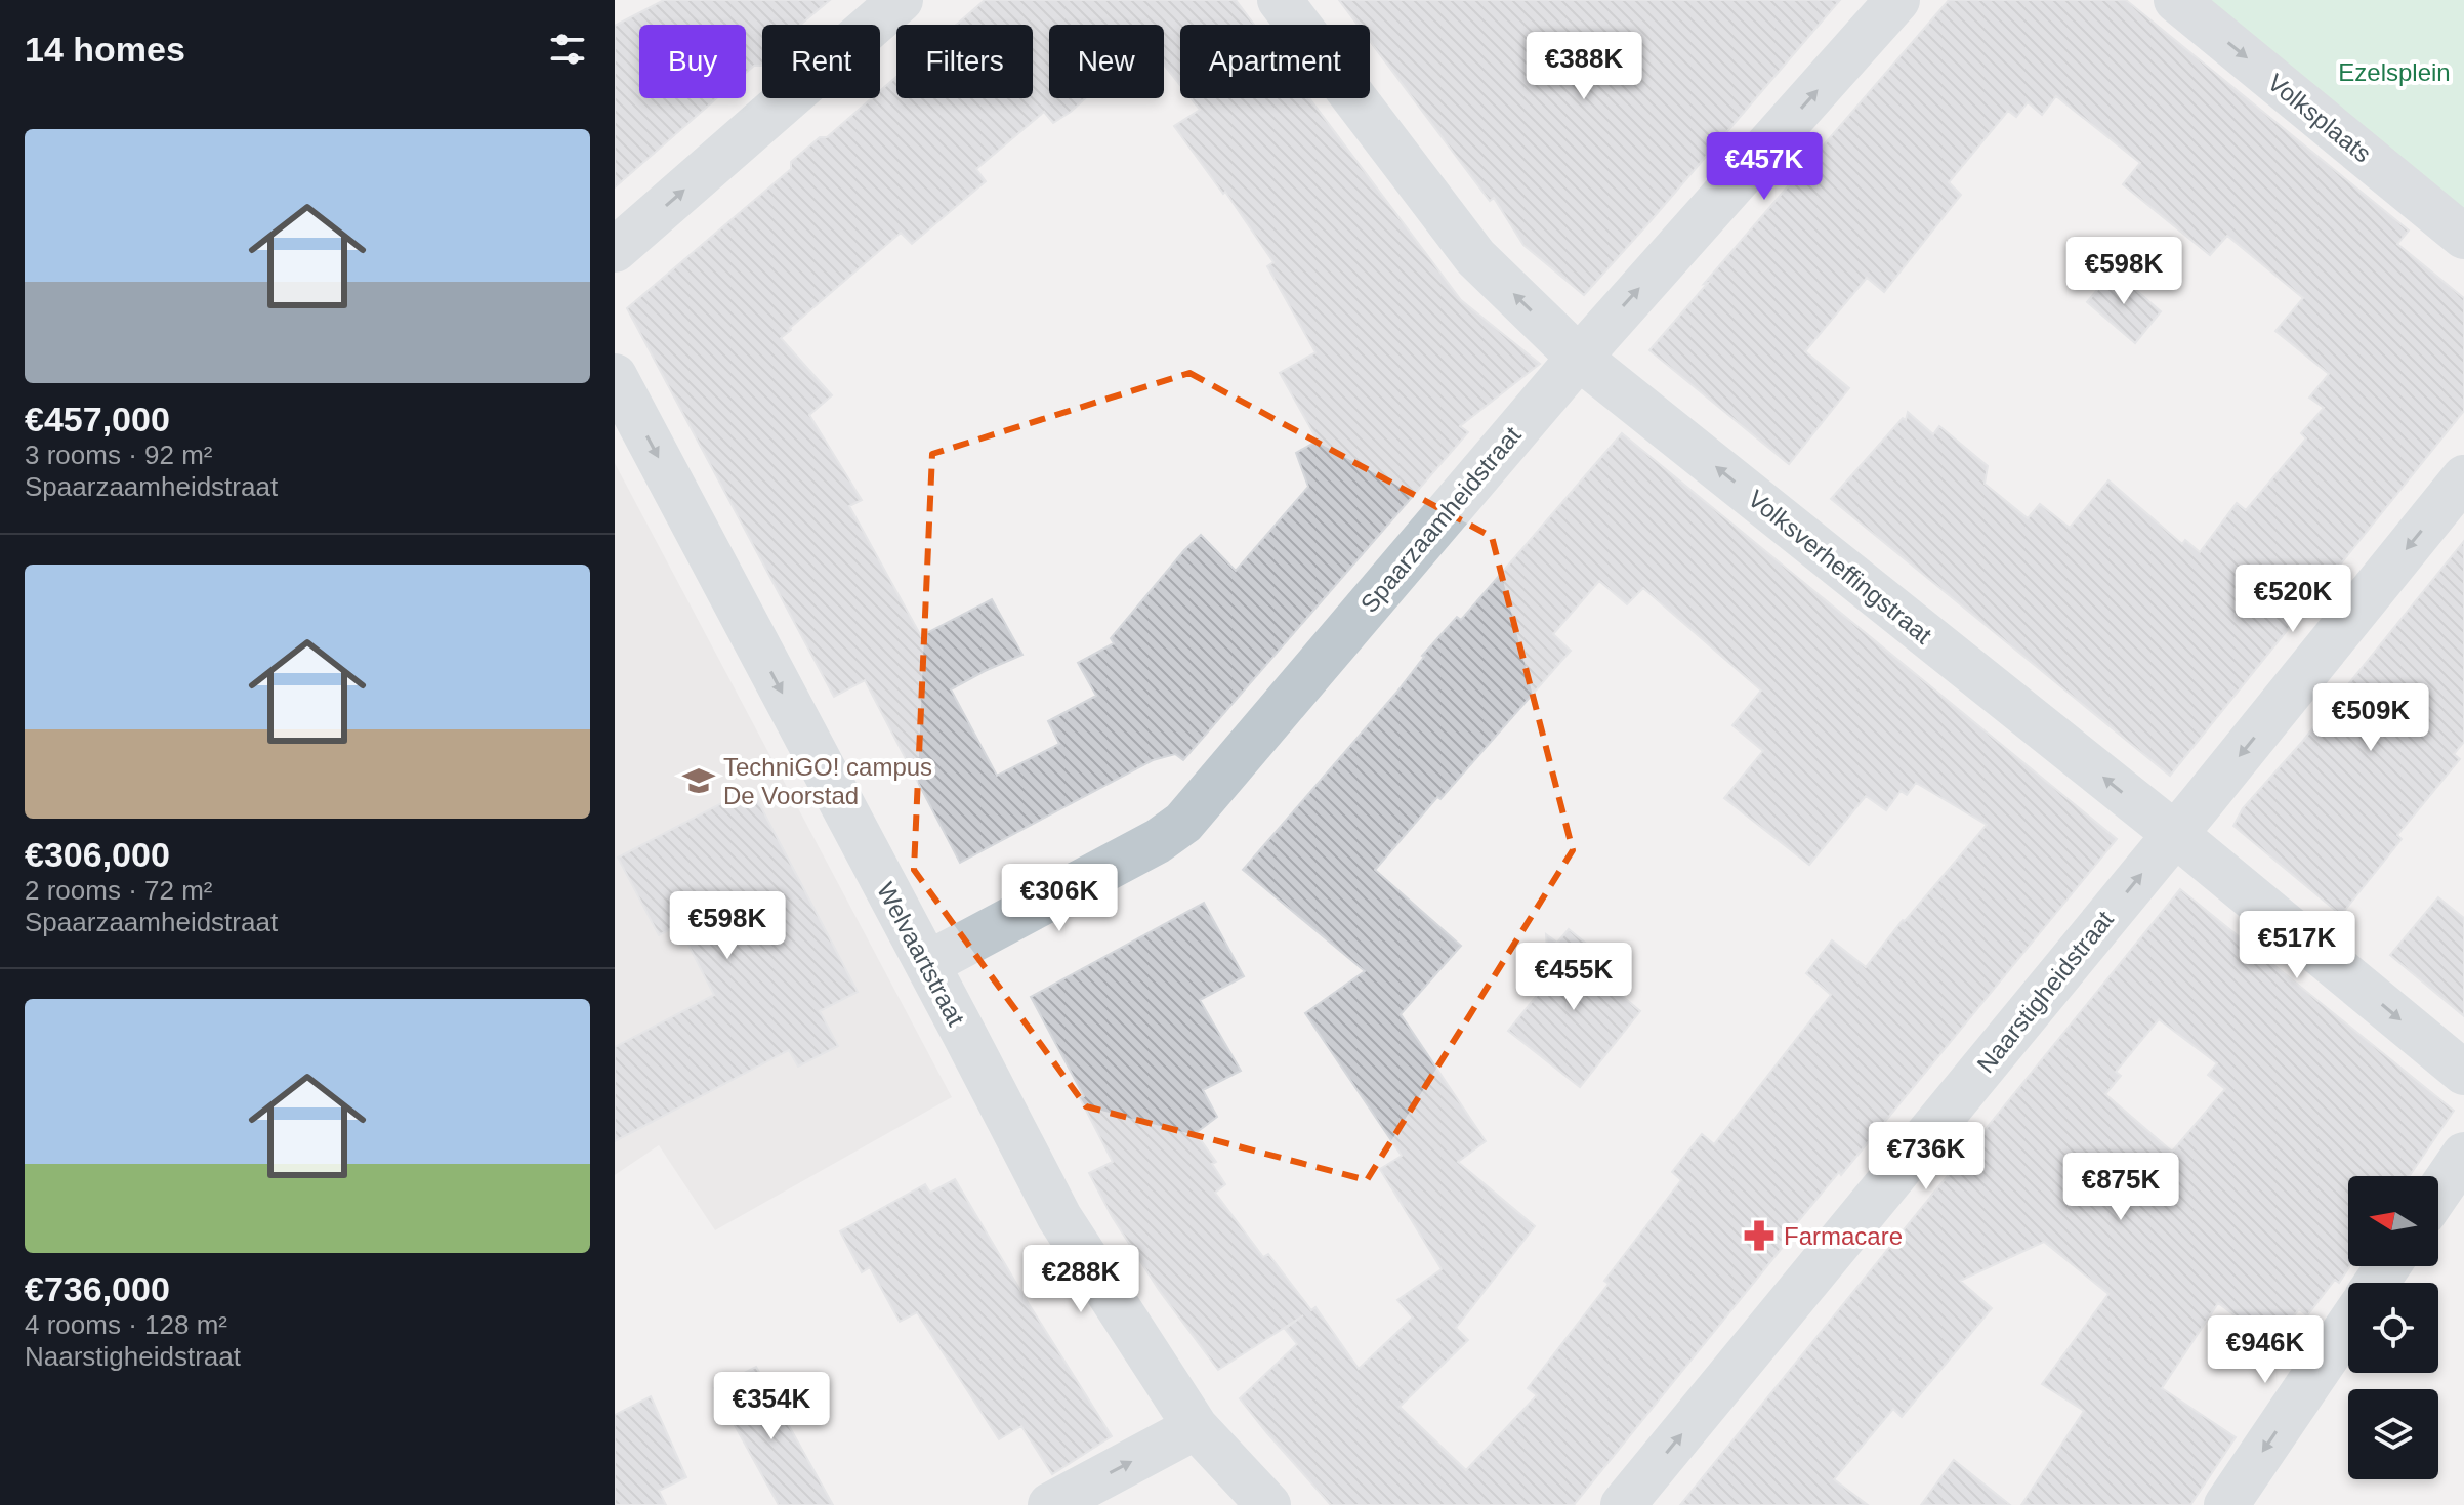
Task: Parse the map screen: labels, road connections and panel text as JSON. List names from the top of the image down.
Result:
{
  "streets": {
    "street": [
      "Volksplaats",
      "Spaarzaamheidstraat",
      "Volksverheffingstraat",
      "Welvaartstraat",
      "Naarstigheidstraat"
    ]
  },
  "crossings": [
    ["Spaarzaamheidstraat", "Volksverheffingstraat"],
    ["Spaarzaamheidstraat", "Welvaartstraat"],
    ["Volksverheffingstraat", "Naarstigheidstraat"]
  ],
  "one_way": ["Volksplaats", "Welvaartstraat"],
  "parks": ["Ezelsplein"],
  "places": {
    "school or university": ["TechniGO! campus De Voorstad"],
    "pharmacy": ["Farmacare"]
  },
  "north": "left",
  "page": {
    "heading": "14 homes",
    "chip": [
      "Buy",
      "Rent",
      "Filters",
      "New",
      "Apartment"
    ],
    "price": [
      "€388K",
      "€457K",
      "€598K",
      "€520K",
      "€509K",
      "€306K",
      "€598K",
      "€517K",
      "€455K",
      "€736K",
      "€875K",
      "€288K",
      "€946K",
      "€354K"
    ],
    "list": [
      {
        "name": "€457,000",
        "note": "3 rooms · 92 m² · Spaarzaamheidstraat"
      },
      {
        "name": "€306,000",
        "note": "2 rooms · 72 m² · Spaarzaamheidstraat"
      },
      {
        "name": "€736,000",
        "note": "4 rooms · 128 m² · Naarstigheidstraat"
      }
    ]
  }
}
